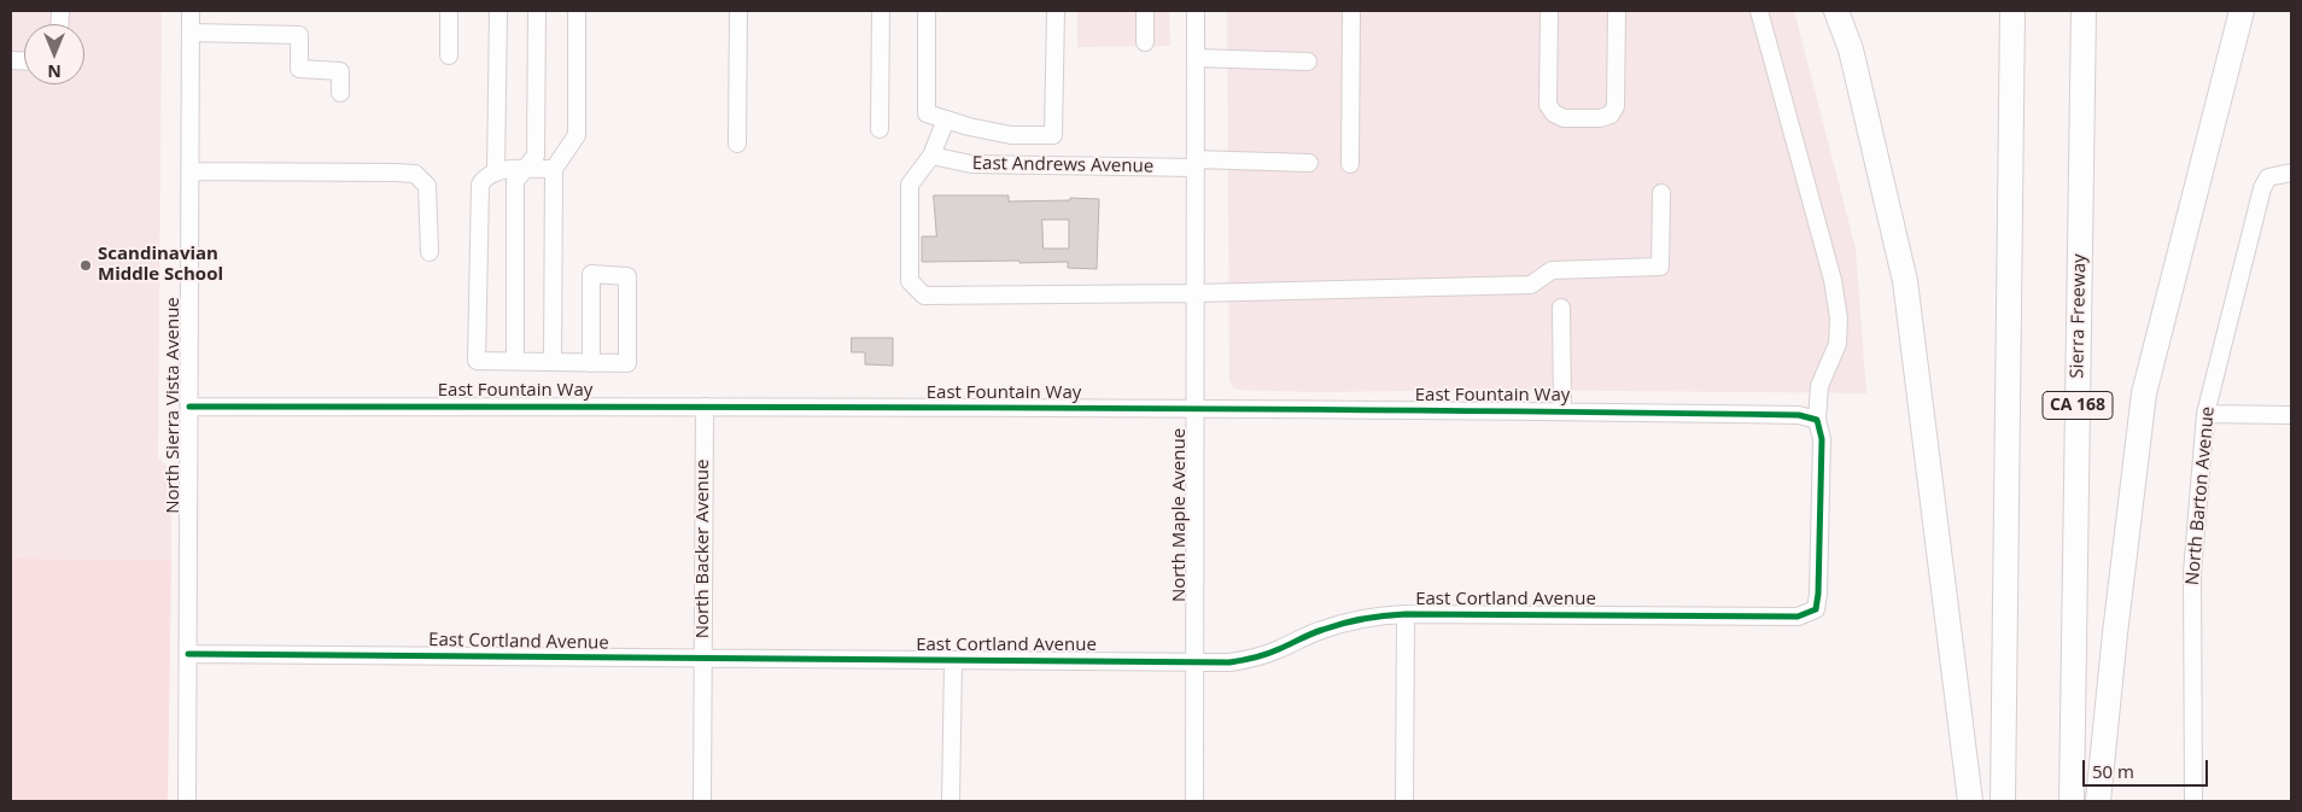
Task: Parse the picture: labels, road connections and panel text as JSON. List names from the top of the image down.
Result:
{
  "streets": {
    "highway": ["Sierra Freeway", "CA 168"],
    "street": [
      "East Andrews Avenue",
      "East Fountain Way",
      "North Sierra Vista Avenue",
      "North Barton Avenue",
      "North Maple Avenue",
      "North Backer Avenue",
      "East Cortland Avenue"
    ]
  },
  "crossings": [
    ["East Andrews Avenue", "North Maple Avenue"],
    ["East Fountain Way", "North Sierra Vista Avenue"],
    ["East Fountain Way", "North Maple Avenue"],
    ["East Fountain Way", "North Backer Avenue"],
    ["East Fountain Way", "East Cortland Avenue"],
    ["North Sierra Vista Avenue", "East Cortland Avenue"],
    ["North Maple Avenue", "East Cortland Avenue"],
    ["North Backer Avenue", "East Cortland Avenue"]
  ],
  "places": ["Scandinavian Middle School"],
  "scale_bar": "50 m",
  "north": "bottom"
}
